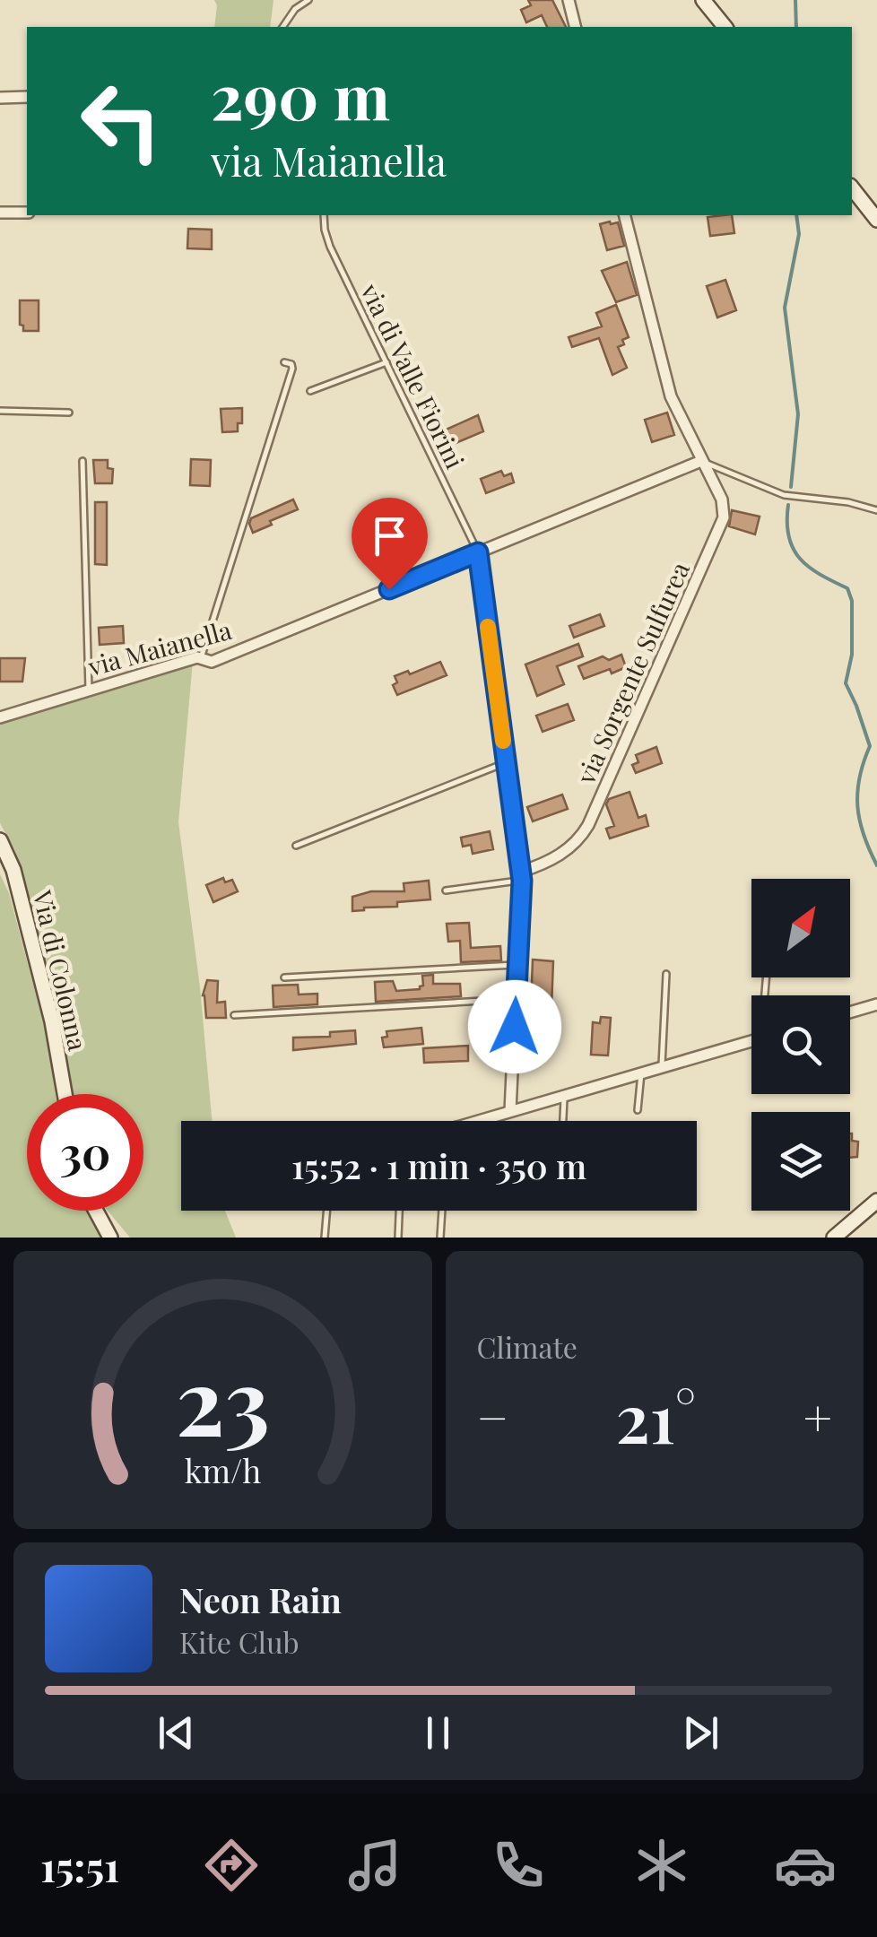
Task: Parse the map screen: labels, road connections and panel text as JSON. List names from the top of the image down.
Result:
{
  "streets": {
    "street": ["via Maianella", "via Sorgente Sulfurea", "Via di Colonna"],
    "lane": ["via di Valle Fiorini"]
  },
  "crossings": [
    ["via di Valle Fiorini", "via Maianella"],
    ["via Maianella", "via Sorgente Sulfurea"]
  ],
  "north": "top right",
  "page": {
    "turn": ["290 m", "via Maianella"],
    "limit": "30",
    "trip": "15:52 · 1 min · 350 m",
    "tile": "Climate",
    "heat": ["−", "21°", "+"],
    "song": ["Neon Rain", "Kite Club"],
    "tabs": "15:51",
    "gauge": ["23", "km/h"]
  }
}
